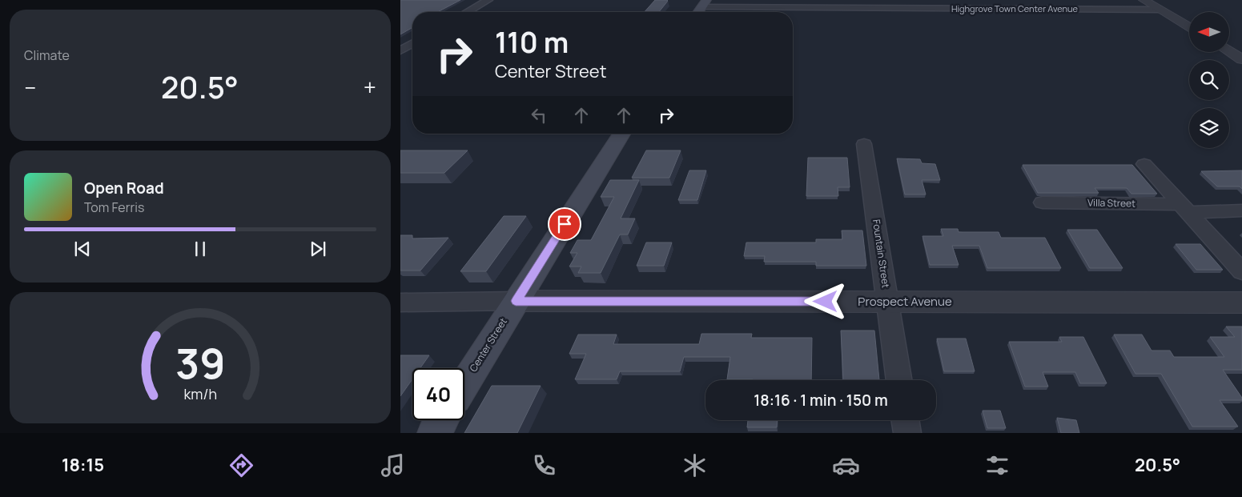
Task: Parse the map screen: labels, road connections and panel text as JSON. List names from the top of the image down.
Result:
{
  "streets": {
    "main road": ["Center Street"],
    "street": [
      "Highgrove Town Center Avenue",
      "Villa Street",
      "Fountain Street",
      "Prospect Avenue"
    ]
  },
  "crossings": [
    ["Fountain Street", "Prospect Avenue"],
    ["Prospect Avenue", "Center Street"]
  ],
  "north": "left",
  "page": {
    "tile": "Climate",
    "turn": ["110 m", "Center Street"],
    "heat": ["−", "20.5°", "+"],
    "song": ["Open Road", "Tom Ferris"],
    "limit": "40",
    "trip": "18:16 · 1 min · 150 m",
    "tabs": ["18:15", "20.5°"],
    "gauge": ["39", "km/h"]
  }
}
